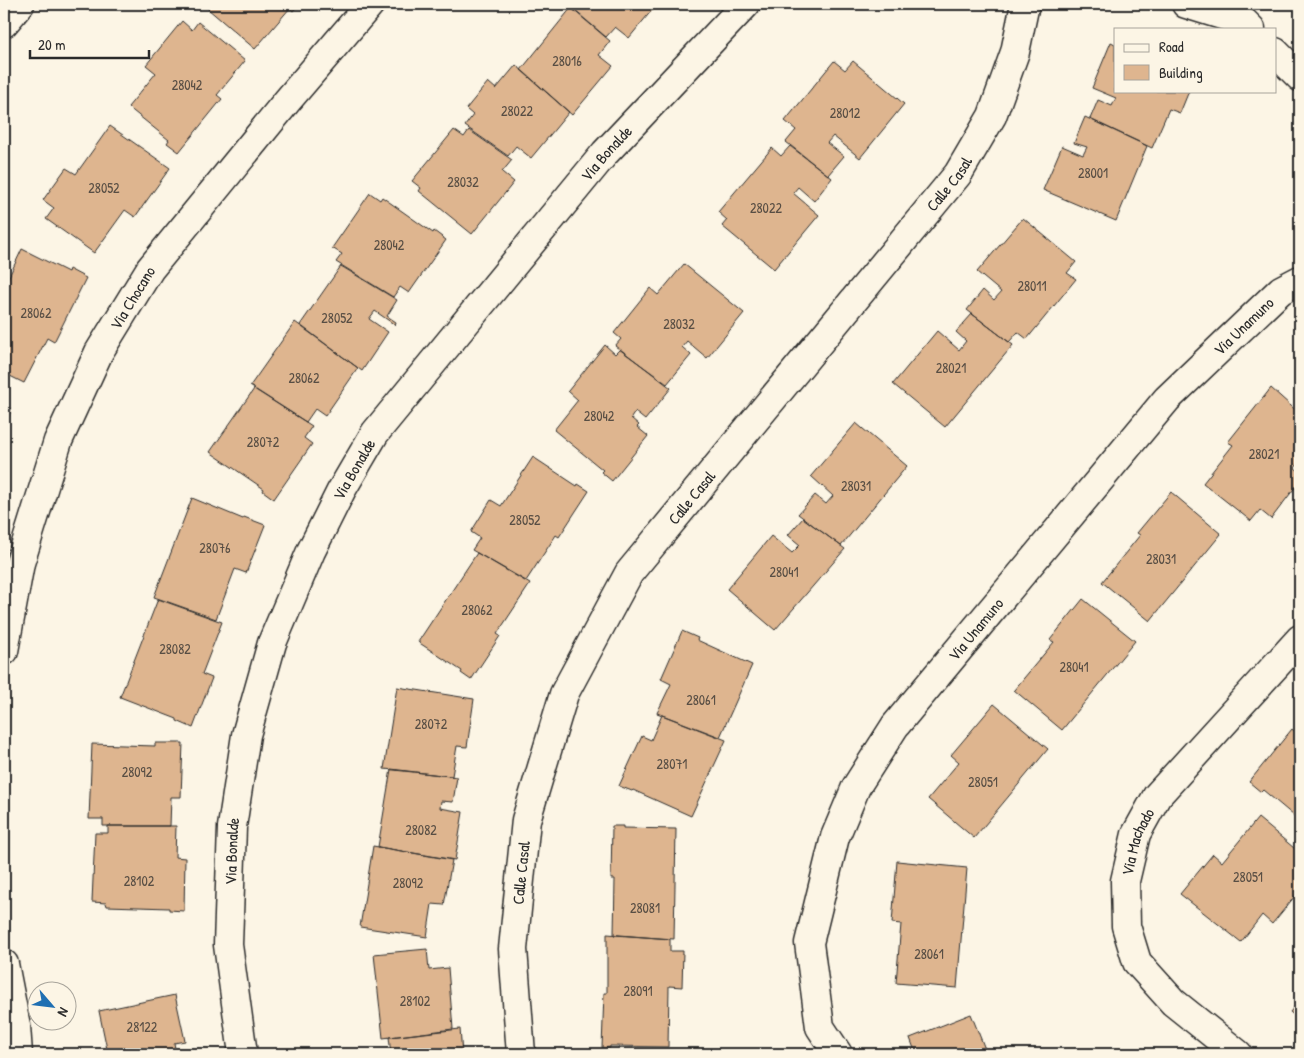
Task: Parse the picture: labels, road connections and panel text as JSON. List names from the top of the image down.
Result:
{
  "streets": {
    "street": [
      "Via Bonalde",
      "Calle Casal",
      "Via Chocano",
      "Via Unamuno",
      "Via Machado"
    ]
  },
  "house_numbers": [
    "28016",
    "28042",
    "28022",
    "28012",
    "28001",
    "28032",
    "28052",
    "28022",
    "28042",
    "28011",
    "28062",
    "28052",
    "28032",
    "28021",
    "28062",
    "28042",
    "28072",
    "28021",
    "28031",
    "28052",
    "28076",
    "28031",
    "28041",
    "28062",
    "28082",
    "28041",
    "28061",
    "28072",
    "28071",
    "28092",
    "28051",
    "28082",
    "28051",
    "28102",
    "28092",
    "28081",
    "28061",
    "28091",
    "28102",
    "28122"
  ],
  "legend": ["Road", "Building"],
  "scale_bar": "20 m",
  "north": "bottom right"
}
